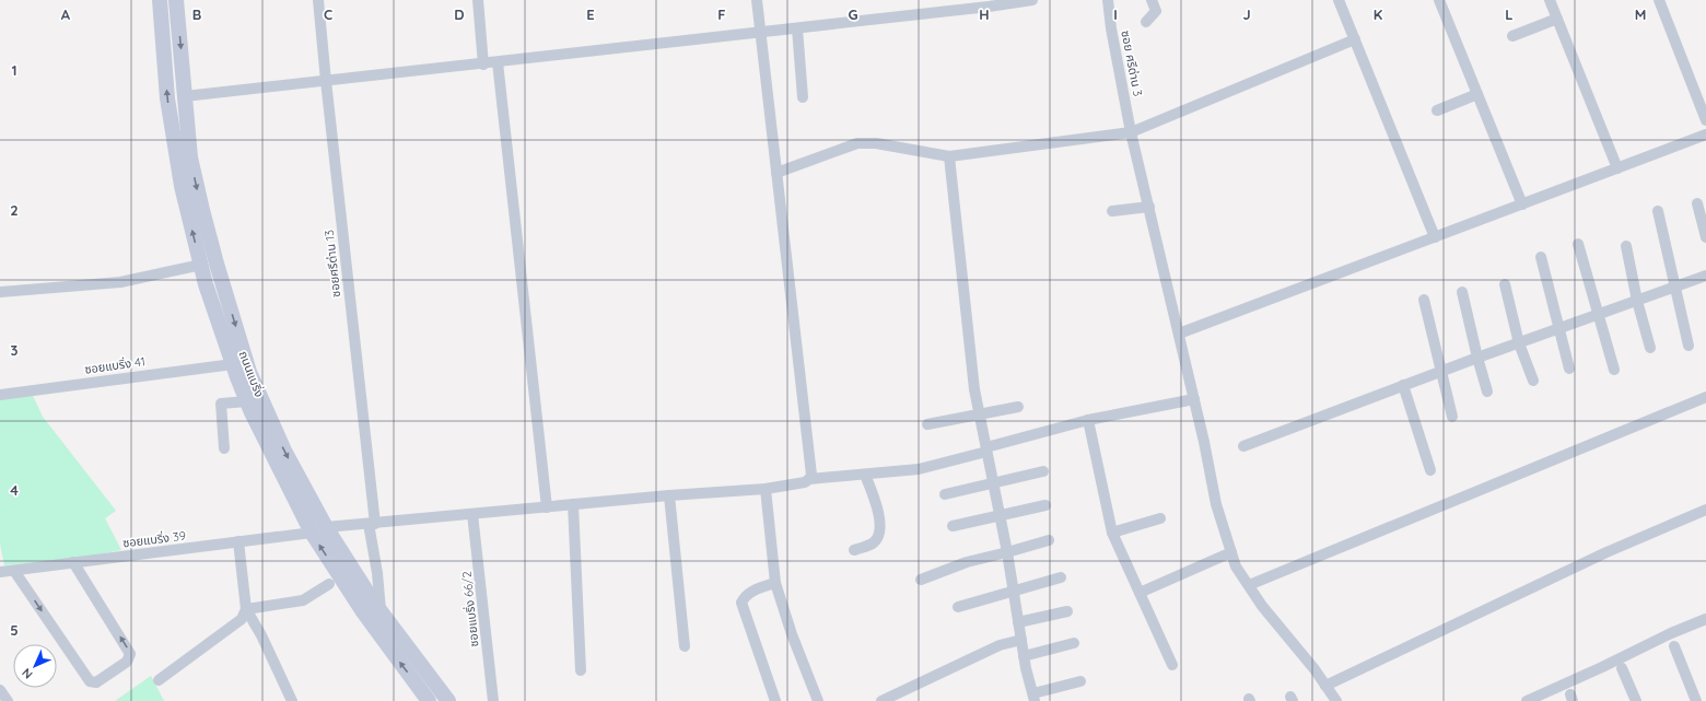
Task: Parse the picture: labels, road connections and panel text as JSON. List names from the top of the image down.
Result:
{
  "streets": {
    "main road": ["ถนนแบริ่ง"],
    "street": [
      "ซอย ศรีด่าน 3",
      "ซอยศรีด่าน 13",
      "ซอยแบริ่ง 41",
      "ซอยแบริ่ง 39",
      "ซอยแบริ่ง 66/2"
    ]
  },
  "crossings": [
    ["ซอย ศรีด่าน 3", "ซอยแบริ่ง 39"],
    ["ซอยศรีด่าน 13", "ถนนแบริ่ง"],
    ["ซอยศรีด่าน 13", "ซอยแบริ่ง 39"],
    ["ซอยแบริ่ง 41", "ถนนแบริ่ง"],
    ["ถนนแบริ่ง", "ซอยแบริ่ง 39"],
    ["ซอยแบริ่ง 39", "ซอยแบริ่ง 66/2"]
  ],
  "north": "bottom left",
  "grid": {
    "columns": [
      "A",
      "B",
      "C",
      "D",
      "E",
      "F",
      "G",
      "H",
      "I",
      "J",
      "K",
      "L",
      "M"
    ],
    "rows": [
      "1",
      "2",
      "3",
      "4",
      "5"
    ]
  }
}
